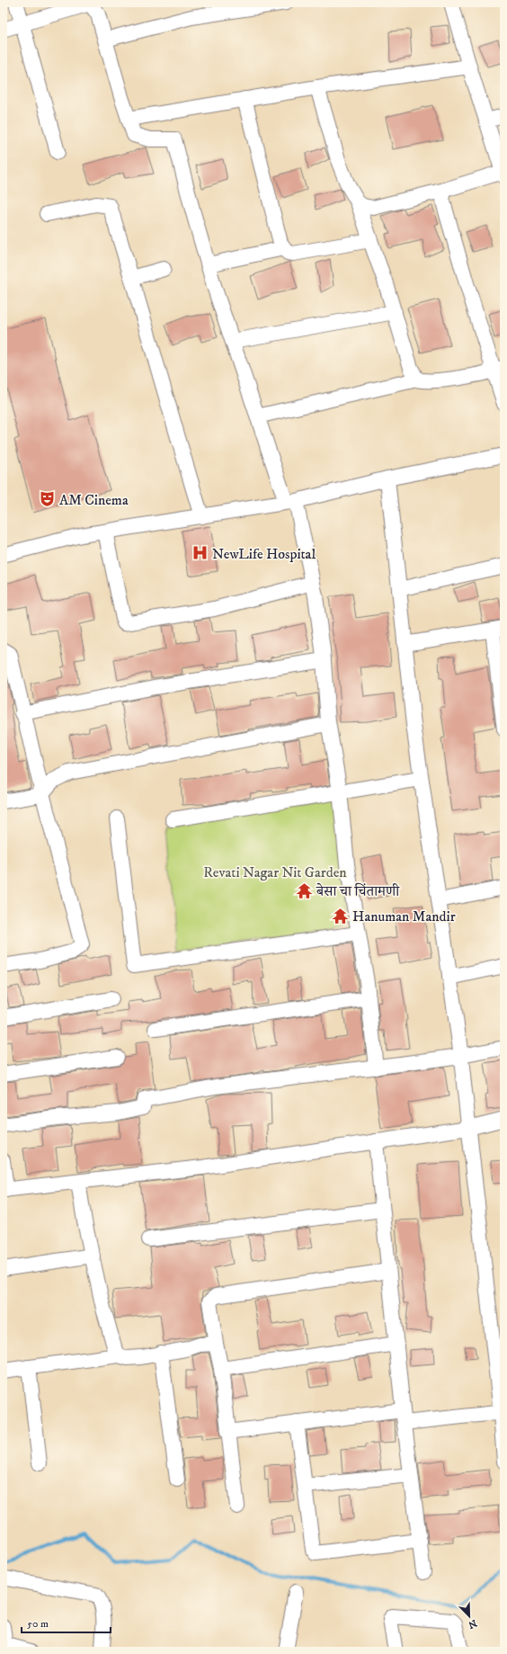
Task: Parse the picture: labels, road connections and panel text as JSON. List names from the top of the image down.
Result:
{
  "parks": ["Revati Nagar Nit Garden"],
  "places": {
    "theatre": ["AM Cinema"],
    "hospital": ["NewLife Hospital"],
    "temple": ["बेसा चा चिंतामणी", "Hanuman Mandir"]
  },
  "scale_bar": "50 m",
  "north": "bottom right"
}
